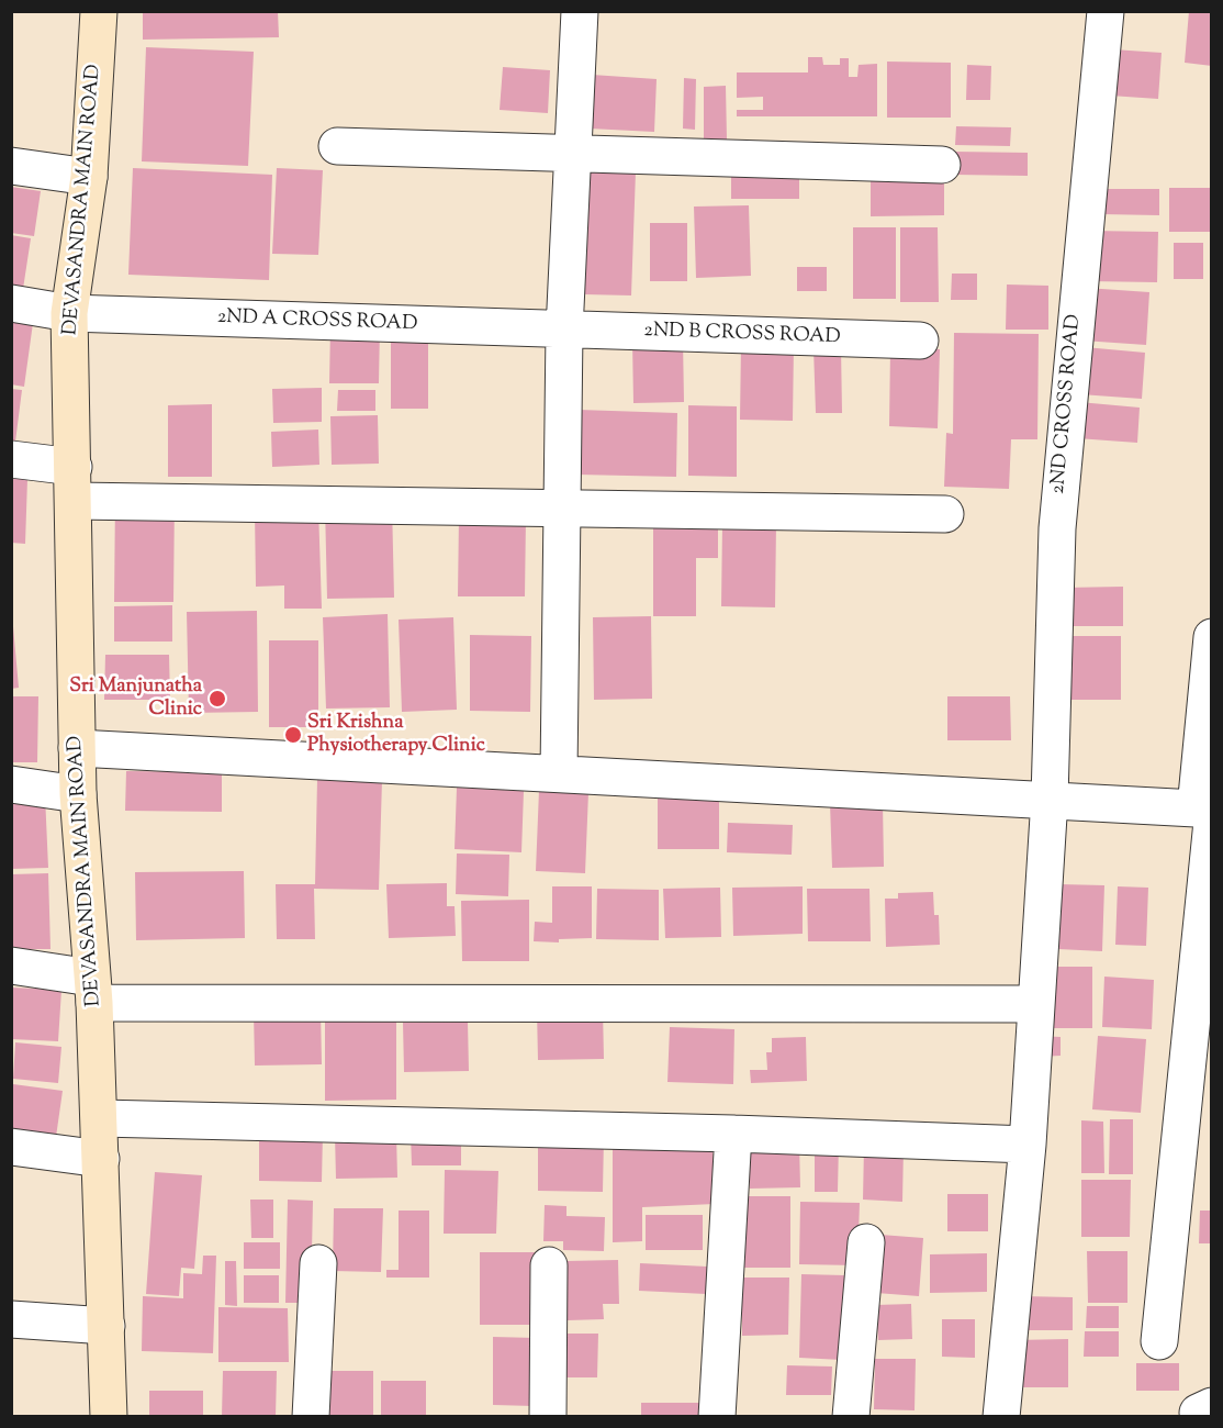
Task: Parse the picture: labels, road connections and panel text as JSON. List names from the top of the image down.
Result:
{
  "streets": {
    "main road": ["DEVASANDRA MAIN ROAD"],
    "street": ["2ND A CROSS ROAD", "2ND B CROSS ROAD", "2ND CROSS ROAD"]
  },
  "crossings": [
    ["DEVASANDRA MAIN ROAD", "2ND A CROSS ROAD"],
    ["2ND A CROSS ROAD", "2ND B CROSS ROAD"]
  ],
  "places": ["Sri Manjunatha Clinic", "Sri Krishna Physiotherapy Clinic"]
}
